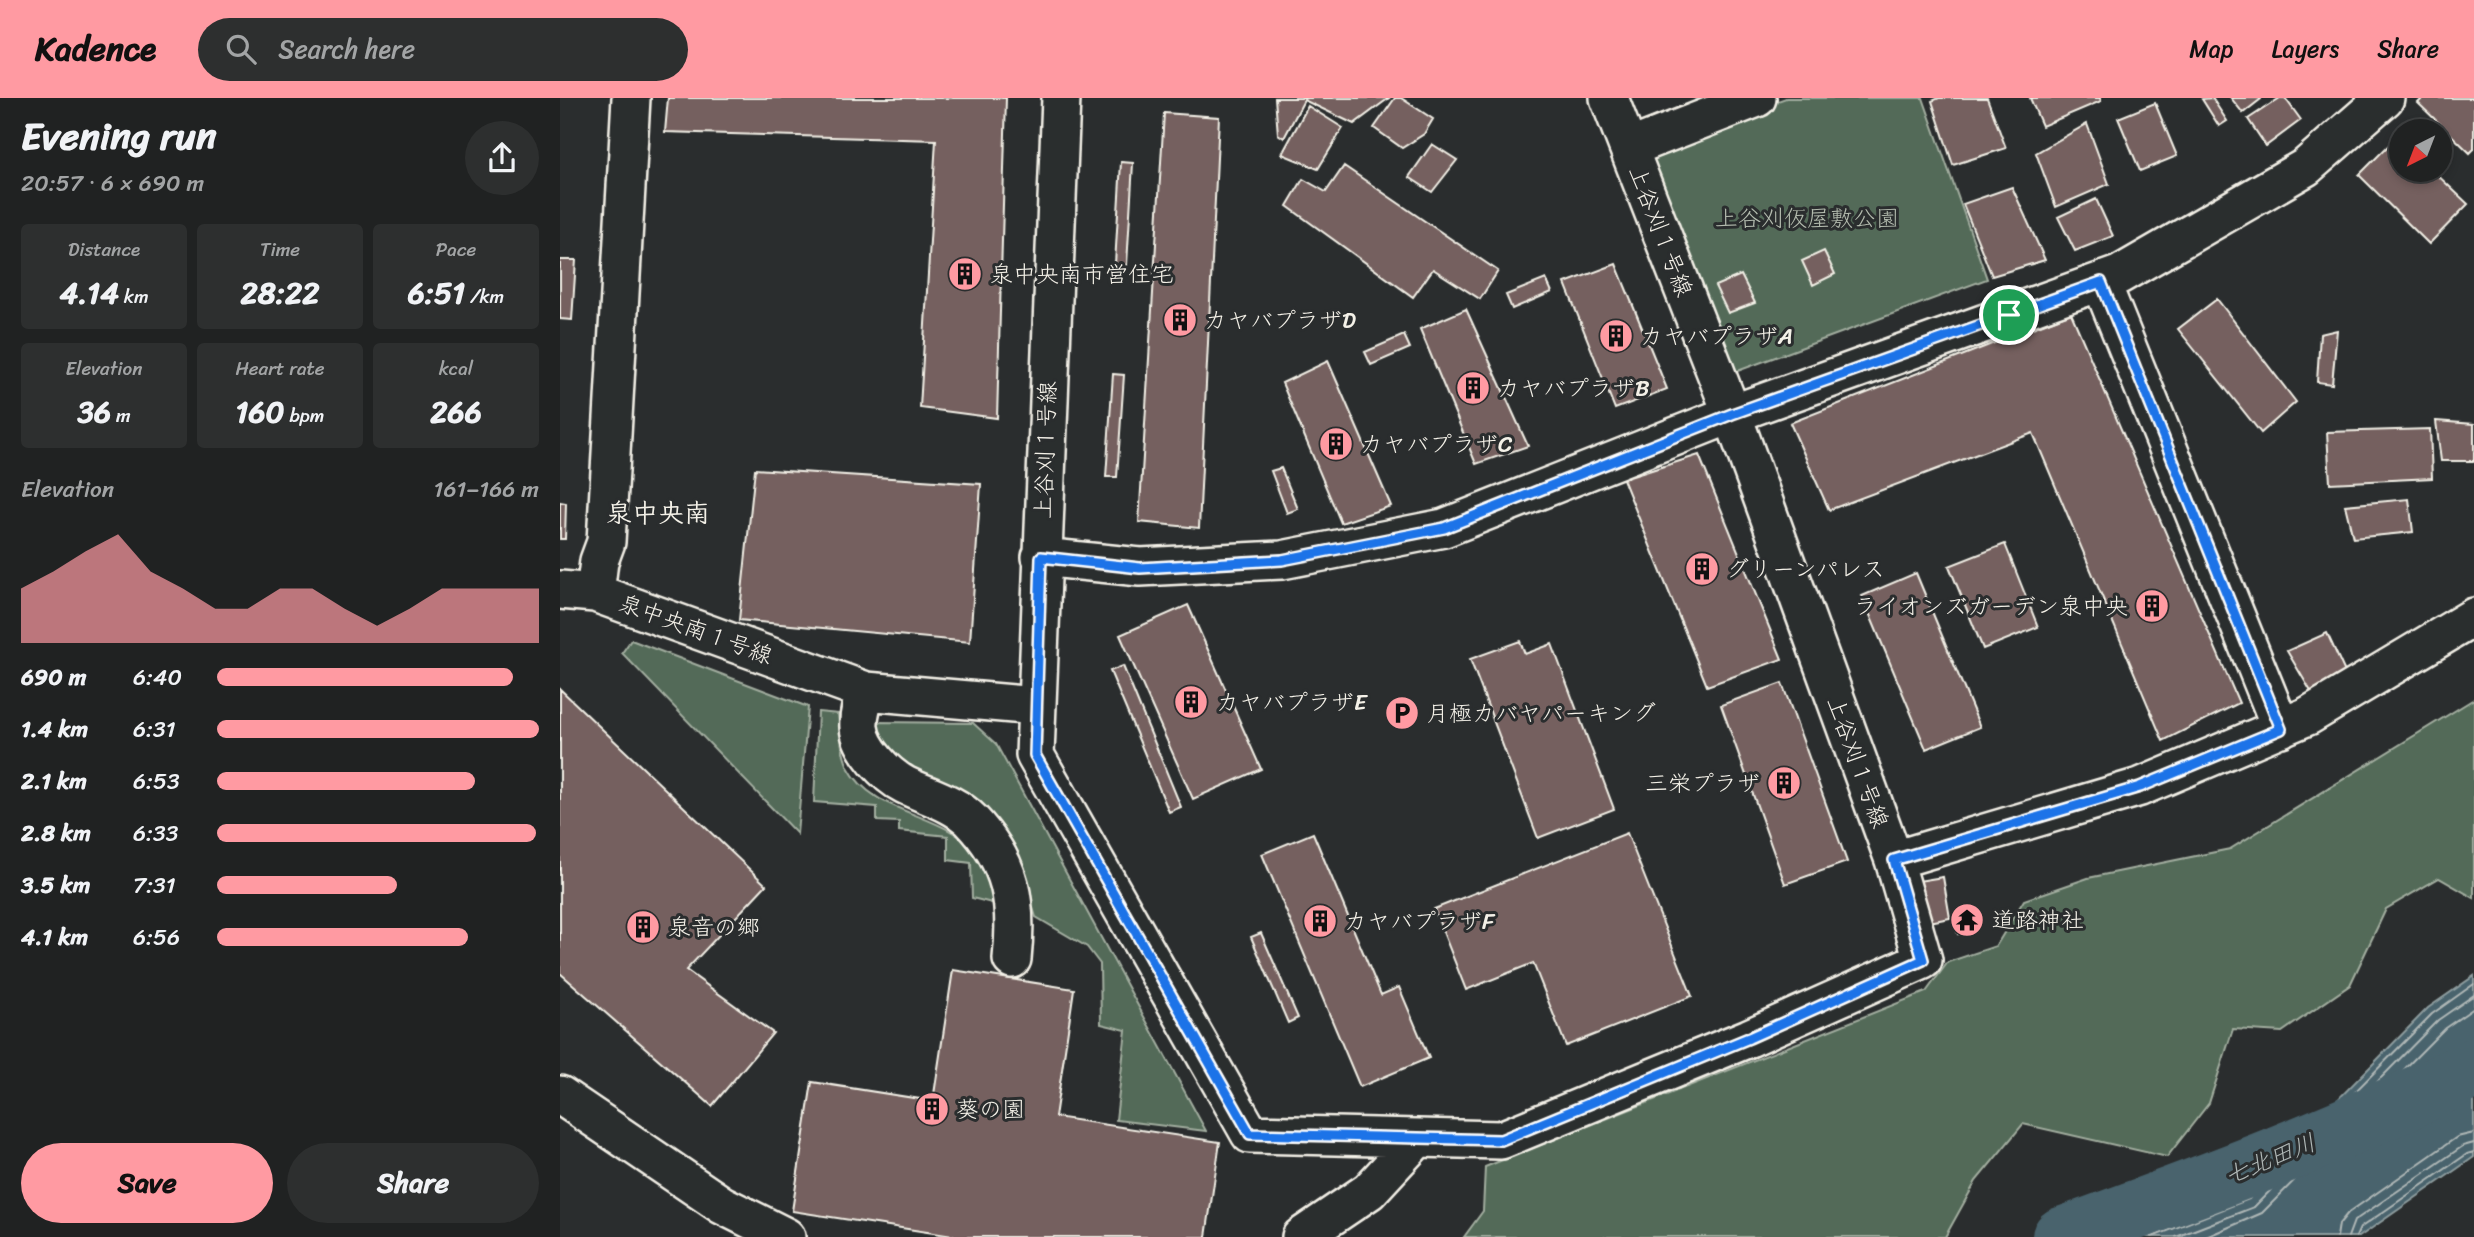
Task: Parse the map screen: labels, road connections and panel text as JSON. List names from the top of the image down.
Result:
{
  "streets": {
    "street": ["上谷刈１号線", "泉中央南１号線"]
  },
  "crossings": [
    ["上谷刈１号線", "泉中央南１号線"]
  ],
  "districts": ["泉中央南"],
  "water": ["七北田川"],
  "parks": ["上谷刈仮屋敷公園"],
  "places": {
    "building": [
      "泉中央南市営住宅",
      "カヤバプラザD",
      "カヤバプラザA",
      "カヤバプラザB",
      "カヤバプラザC",
      "グリーンパレス",
      "ライオンズガーデン泉中央",
      "カヤバプラザE",
      "三栄プラザ",
      "カヤバプラザF",
      "泉音の郷",
      "葵の園"
    ],
    "parking": ["月極カバヤパーキング"],
    "temple": ["道路神社"]
  },
  "north": "bottom left",
  "page": {
    "header": "Kadence",
    "search": "Search here",
    "nav": ["Map", "Layers", "Share"],
    "heading": ["Evening run", "20:57 · 6 × 690 m"],
    "stats": [
      ["Distance", "4.14 km"],
      ["Time", "28:22"],
      ["Pace", "6:51 /km"],
      ["Elevation", "36 m"],
      ["Heart rate", "160 bpm"],
      ["kcal", "266"]
    ],
    "chart": ["Elevation", "161–166 m"],
    "list": [
      {
        "name": "690 m",
        "note": "6:40"
      },
      {
        "name": "1.4 km",
        "note": "6:31"
      },
      {
        "name": "2.1 km",
        "note": "6:53"
      },
      {
        "name": "2.8 km",
        "note": "6:33"
      },
      {
        "name": "3.5 km",
        "note": "7:31"
      },
      {
        "name": "4.1 km",
        "note": "6:56"
      }
    ],
    "buttons": ["Save", "Share"]
  }
}
